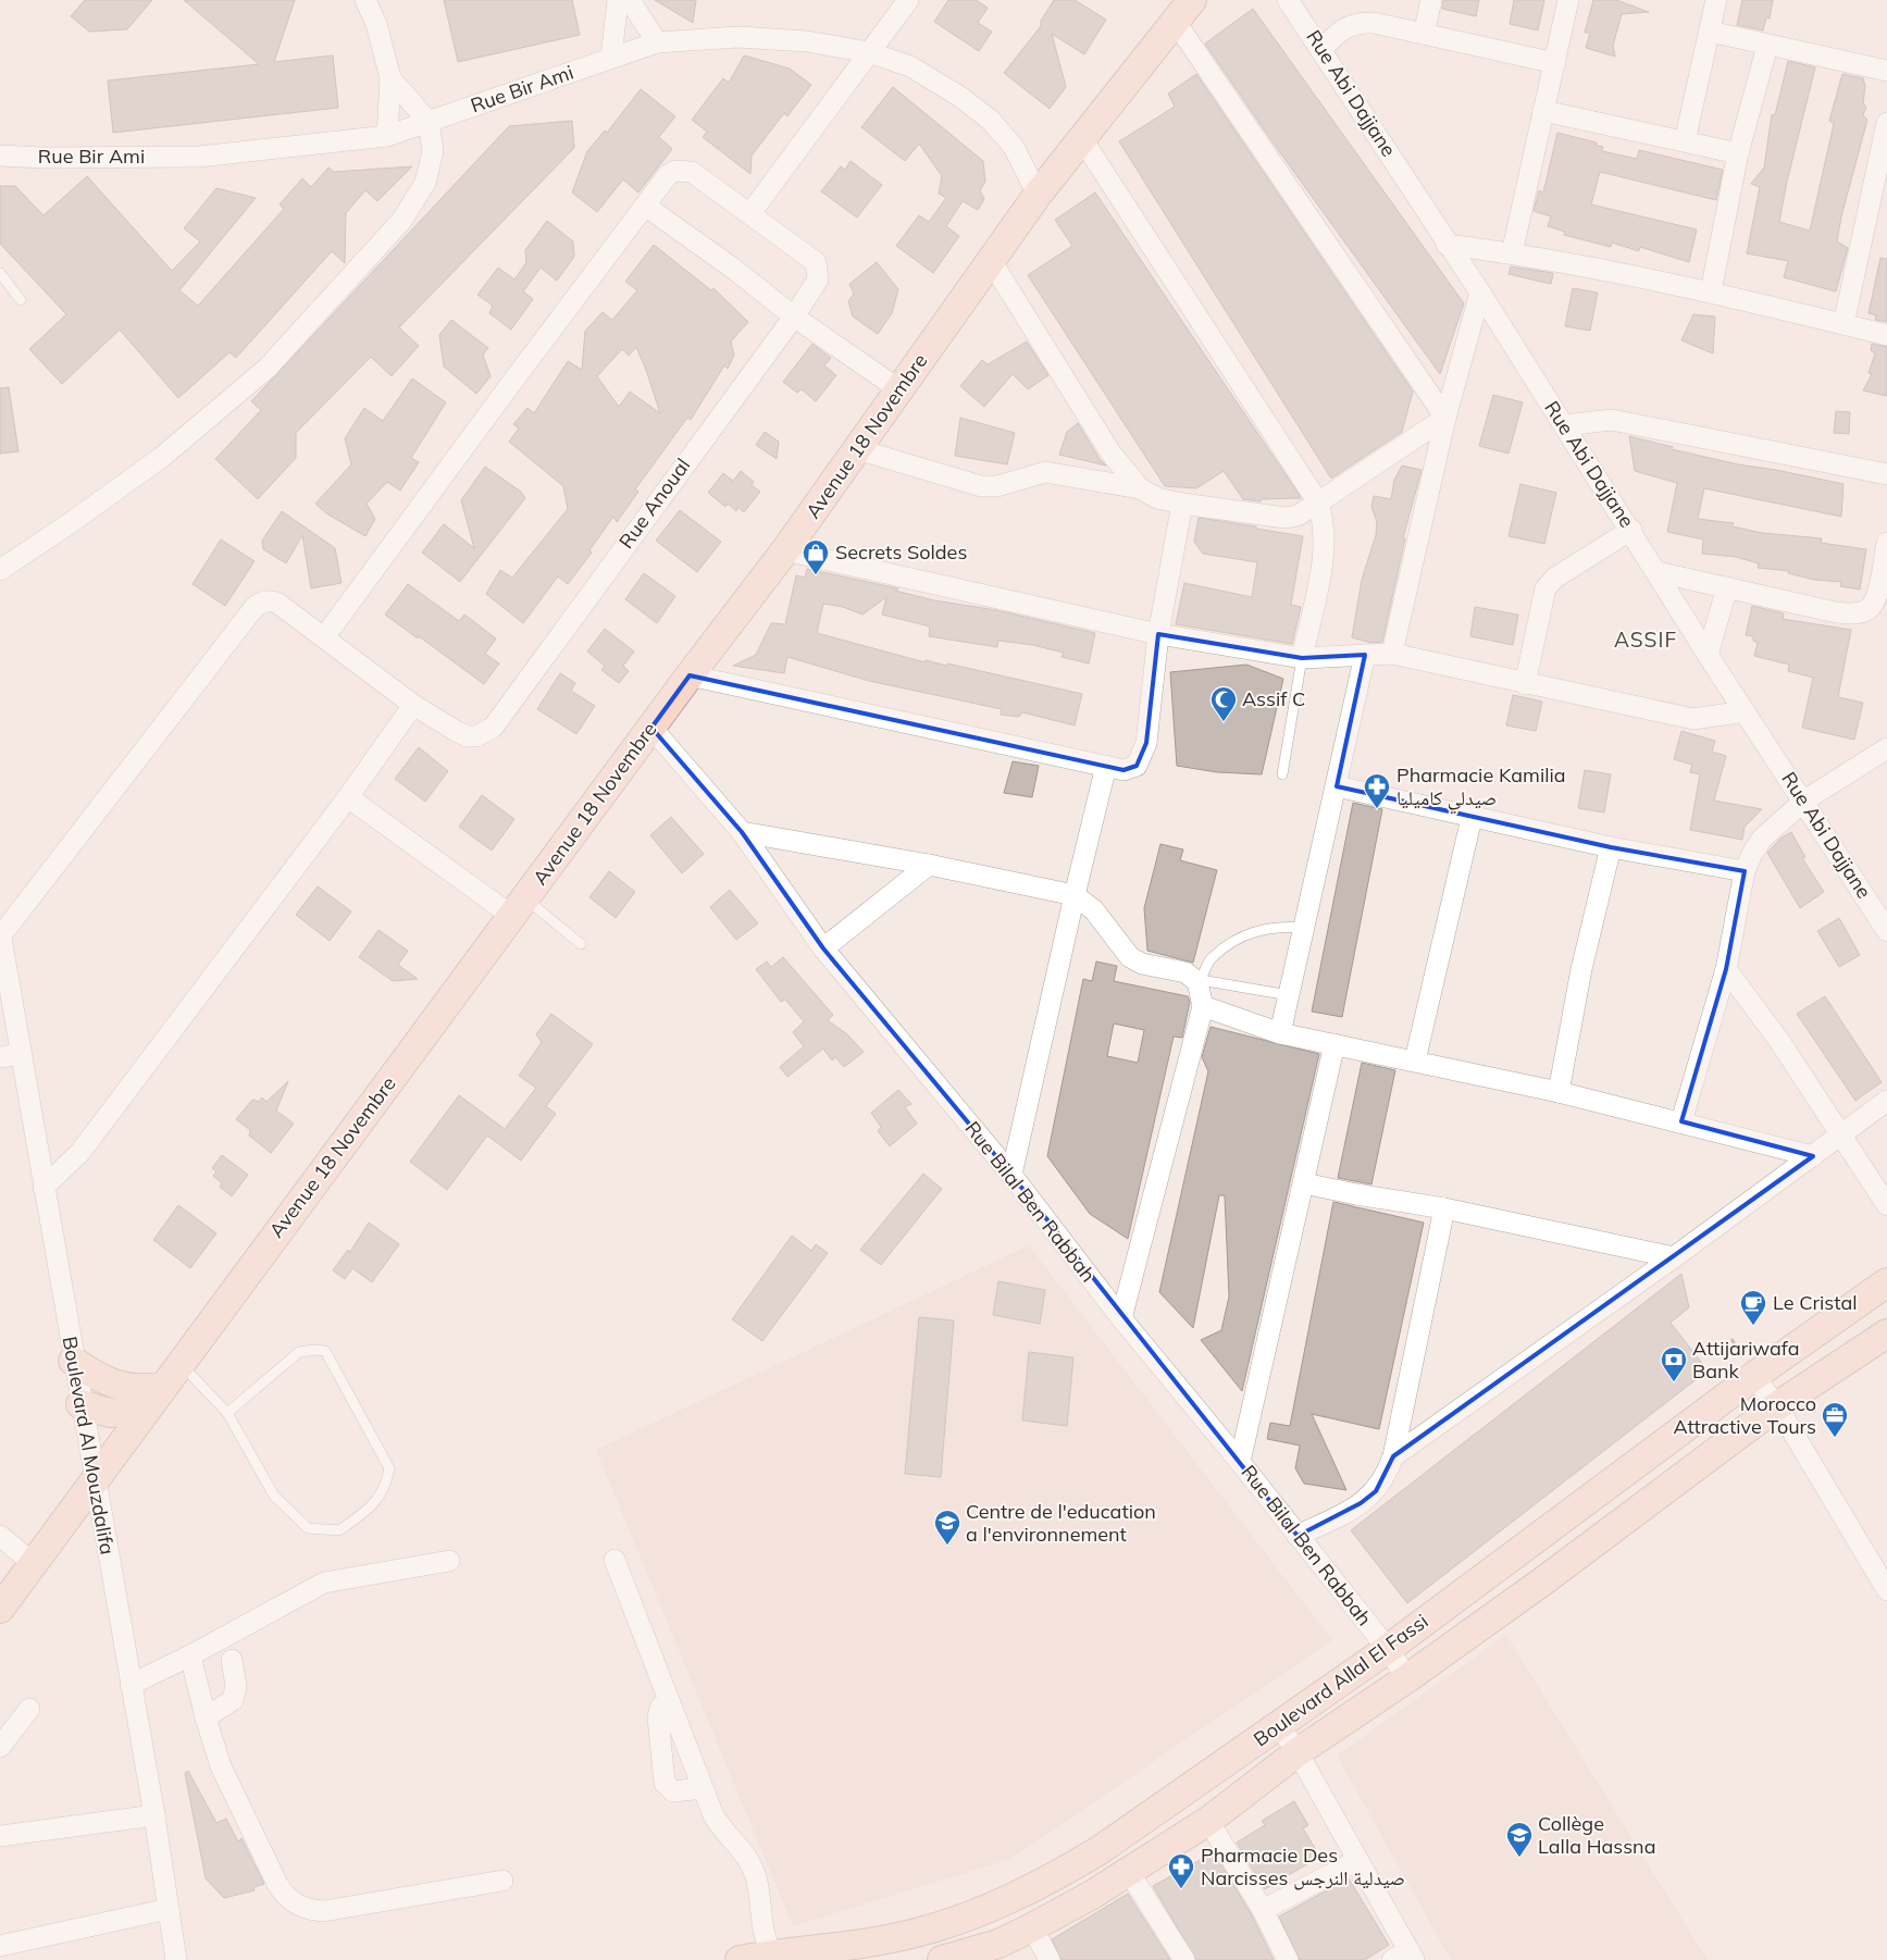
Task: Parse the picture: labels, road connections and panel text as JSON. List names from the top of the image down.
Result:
{
  "streets": {
    "main road": ["Avenue 18 Novembre", "Boulevard Allal El Fassi"],
    "street": [
      "Rue Bir Ami",
      "Rue Abi Dajjane",
      "Rue Anoual",
      "Rue Bilal Ben Rabbah",
      "Boulevard Al Mouzdalifa"
    ]
  },
  "crossings": [
    ["Rue Bir Ami", "Avenue 18 Novembre"],
    ["Avenue 18 Novembre", "Rue Bilal Ben Rabbah"],
    ["Avenue 18 Novembre", "Boulevard Al Mouzdalifa"],
    ["Rue Bilal Ben Rabbah", "Boulevard Allal El Fassi"]
  ],
  "districts": ["ASSIF"],
  "places": {
    "shop": ["Secrets Soldes"],
    "mosque": ["Assif C"],
    "pharmacy": ["Pharmacie Kamilia صيدلي كاميليا", "Pharmacie Des Narcisses صيدلية النرجس"],
    "cafe": ["Le Cristal"],
    "bank": ["Attijariwafa Bank"],
    "office": ["Morocco Attractive Tours"],
    "school or university": ["Centre de l'education a l'environnement", "Collège Lalla Hassna"]
  }
}
